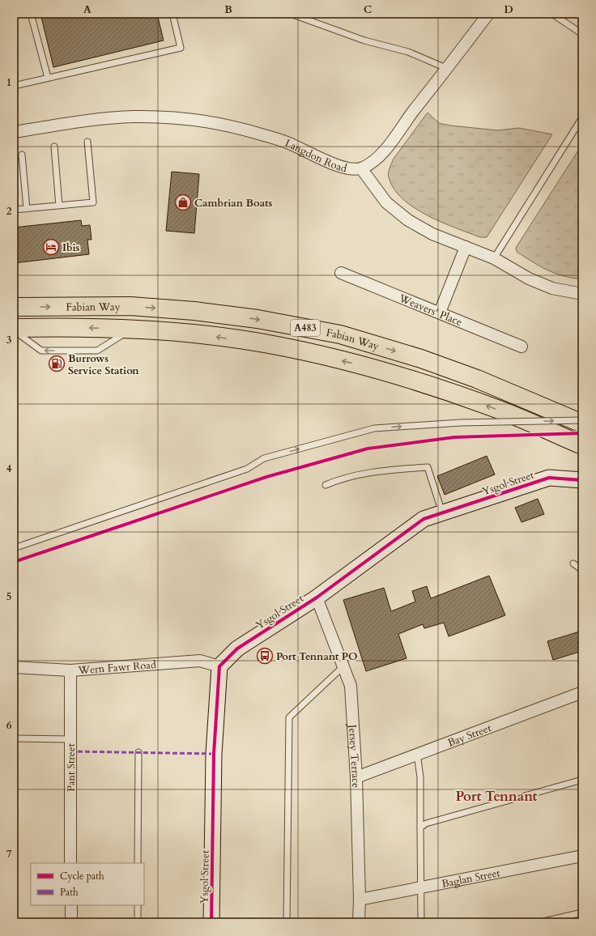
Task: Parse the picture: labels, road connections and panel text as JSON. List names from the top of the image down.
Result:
{
  "streets": {
    "highway": ["Fabian Way", "A483"],
    "street": [
      "Langdon Road",
      "Weavers' Place",
      "Ysgol Street",
      "Wern Fawr Road",
      "Bay Street",
      "Jersey Terrace",
      "Pant Street",
      "Baglan Street"
    ]
  },
  "crossings": [
    ["Ysgol Street", "Wern Fawr Road"],
    ["Ysgol Street", "Jersey Terrace"],
    ["Wern Fawr Road", "Pant Street"],
    ["Bay Street", "Jersey Terrace"],
    ["Jersey Terrace", "Baglan Street"]
  ],
  "districts": ["Port Tennant"],
  "places": {
    "shop": ["Cambrian Boats"],
    "hotel": ["Ibis"],
    "fuel station": ["Burrows Service Station"],
    "bus stop": ["Port Tennant PO"]
  },
  "legend": ["Cycle path", "Path"],
  "grid": {
    "columns": [
      "A",
      "B",
      "C",
      "D"
    ],
    "rows": [
      "1",
      "2",
      "3",
      "4",
      "5",
      "6",
      "7"
    ]
  }
}
